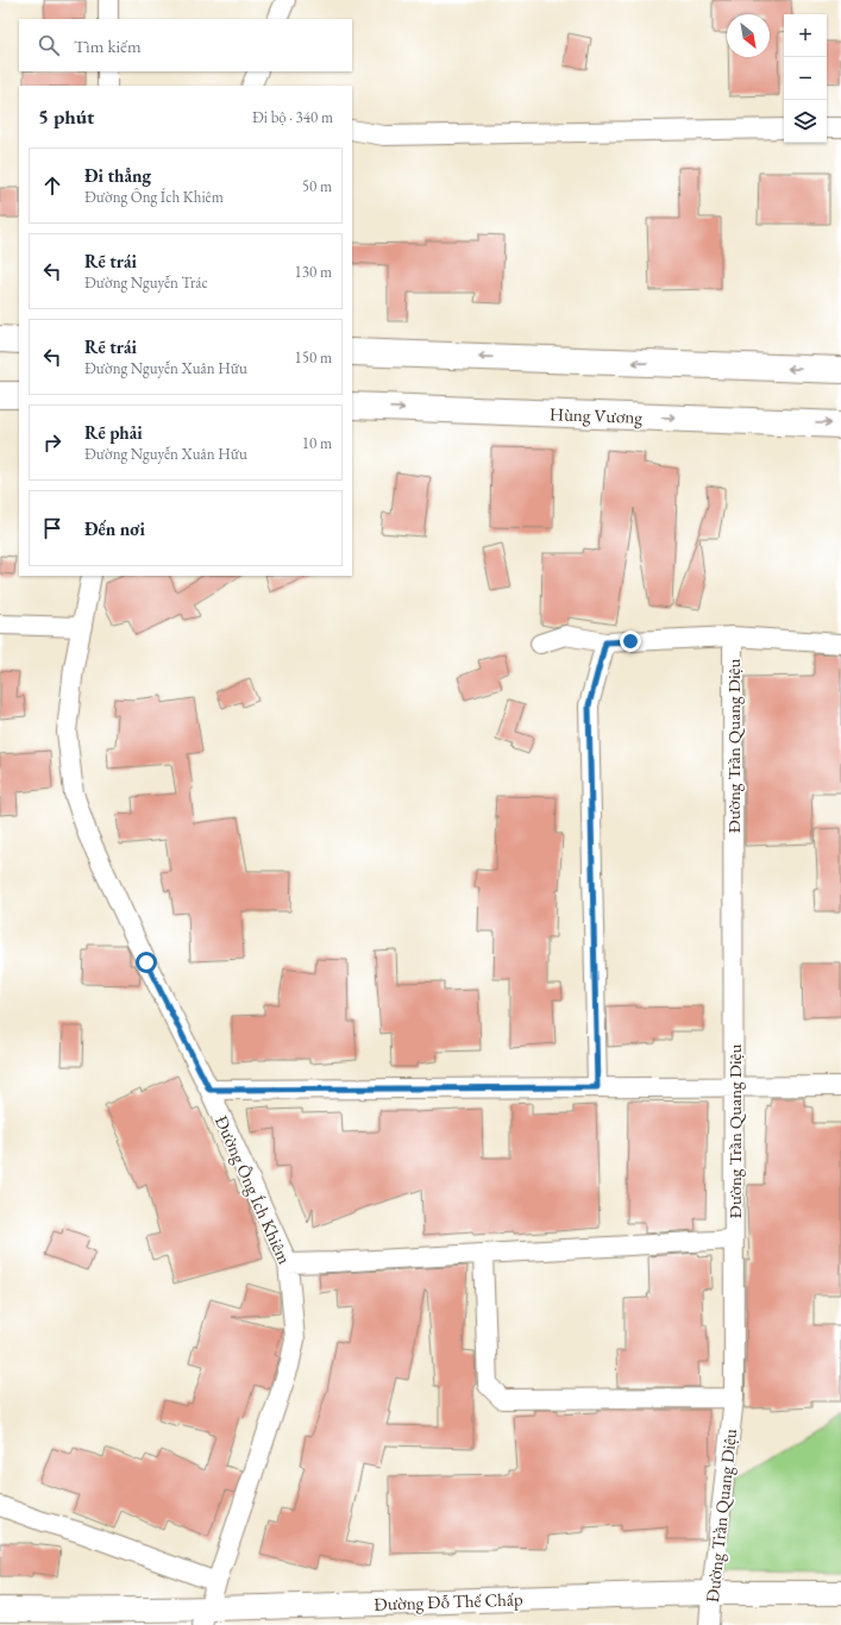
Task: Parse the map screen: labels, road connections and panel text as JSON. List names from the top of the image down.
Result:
{
  "streets": {
    "main road": ["Hùng Vương"],
    "street": ["Đường Trần Quang Diệu", "Đường Ông Ích Khiêm", "Đường Đỗ Thế Chấp"]
  },
  "crossings": [
    ["Đường Trần Quang Diệu", "Đường Đỗ Thế Chấp"],
    ["Đường Ông Ích Khiêm", "Đường Đỗ Thế Chấp"]
  ],
  "north": "bottom right",
  "page": {
    "map_buttons": ["+", "−"],
    "search": "Tìm kiếm",
    "heading": ["5 phút", "Đi bộ · 340 m"],
    "list": [
      ["Đi thẳng", "Đường Ông Ích Khiêm", "50 m"],
      ["Rẽ trái", "Đường Nguyễn Trác", "130 m"],
      ["Rẽ trái", "Đường Nguyễn Xuân Hữu", "150 m"],
      ["Rẽ phải", "Đường Nguyễn Xuân Hữu", "10 m"],
      "Đến nơi"
    ]
  }
}
